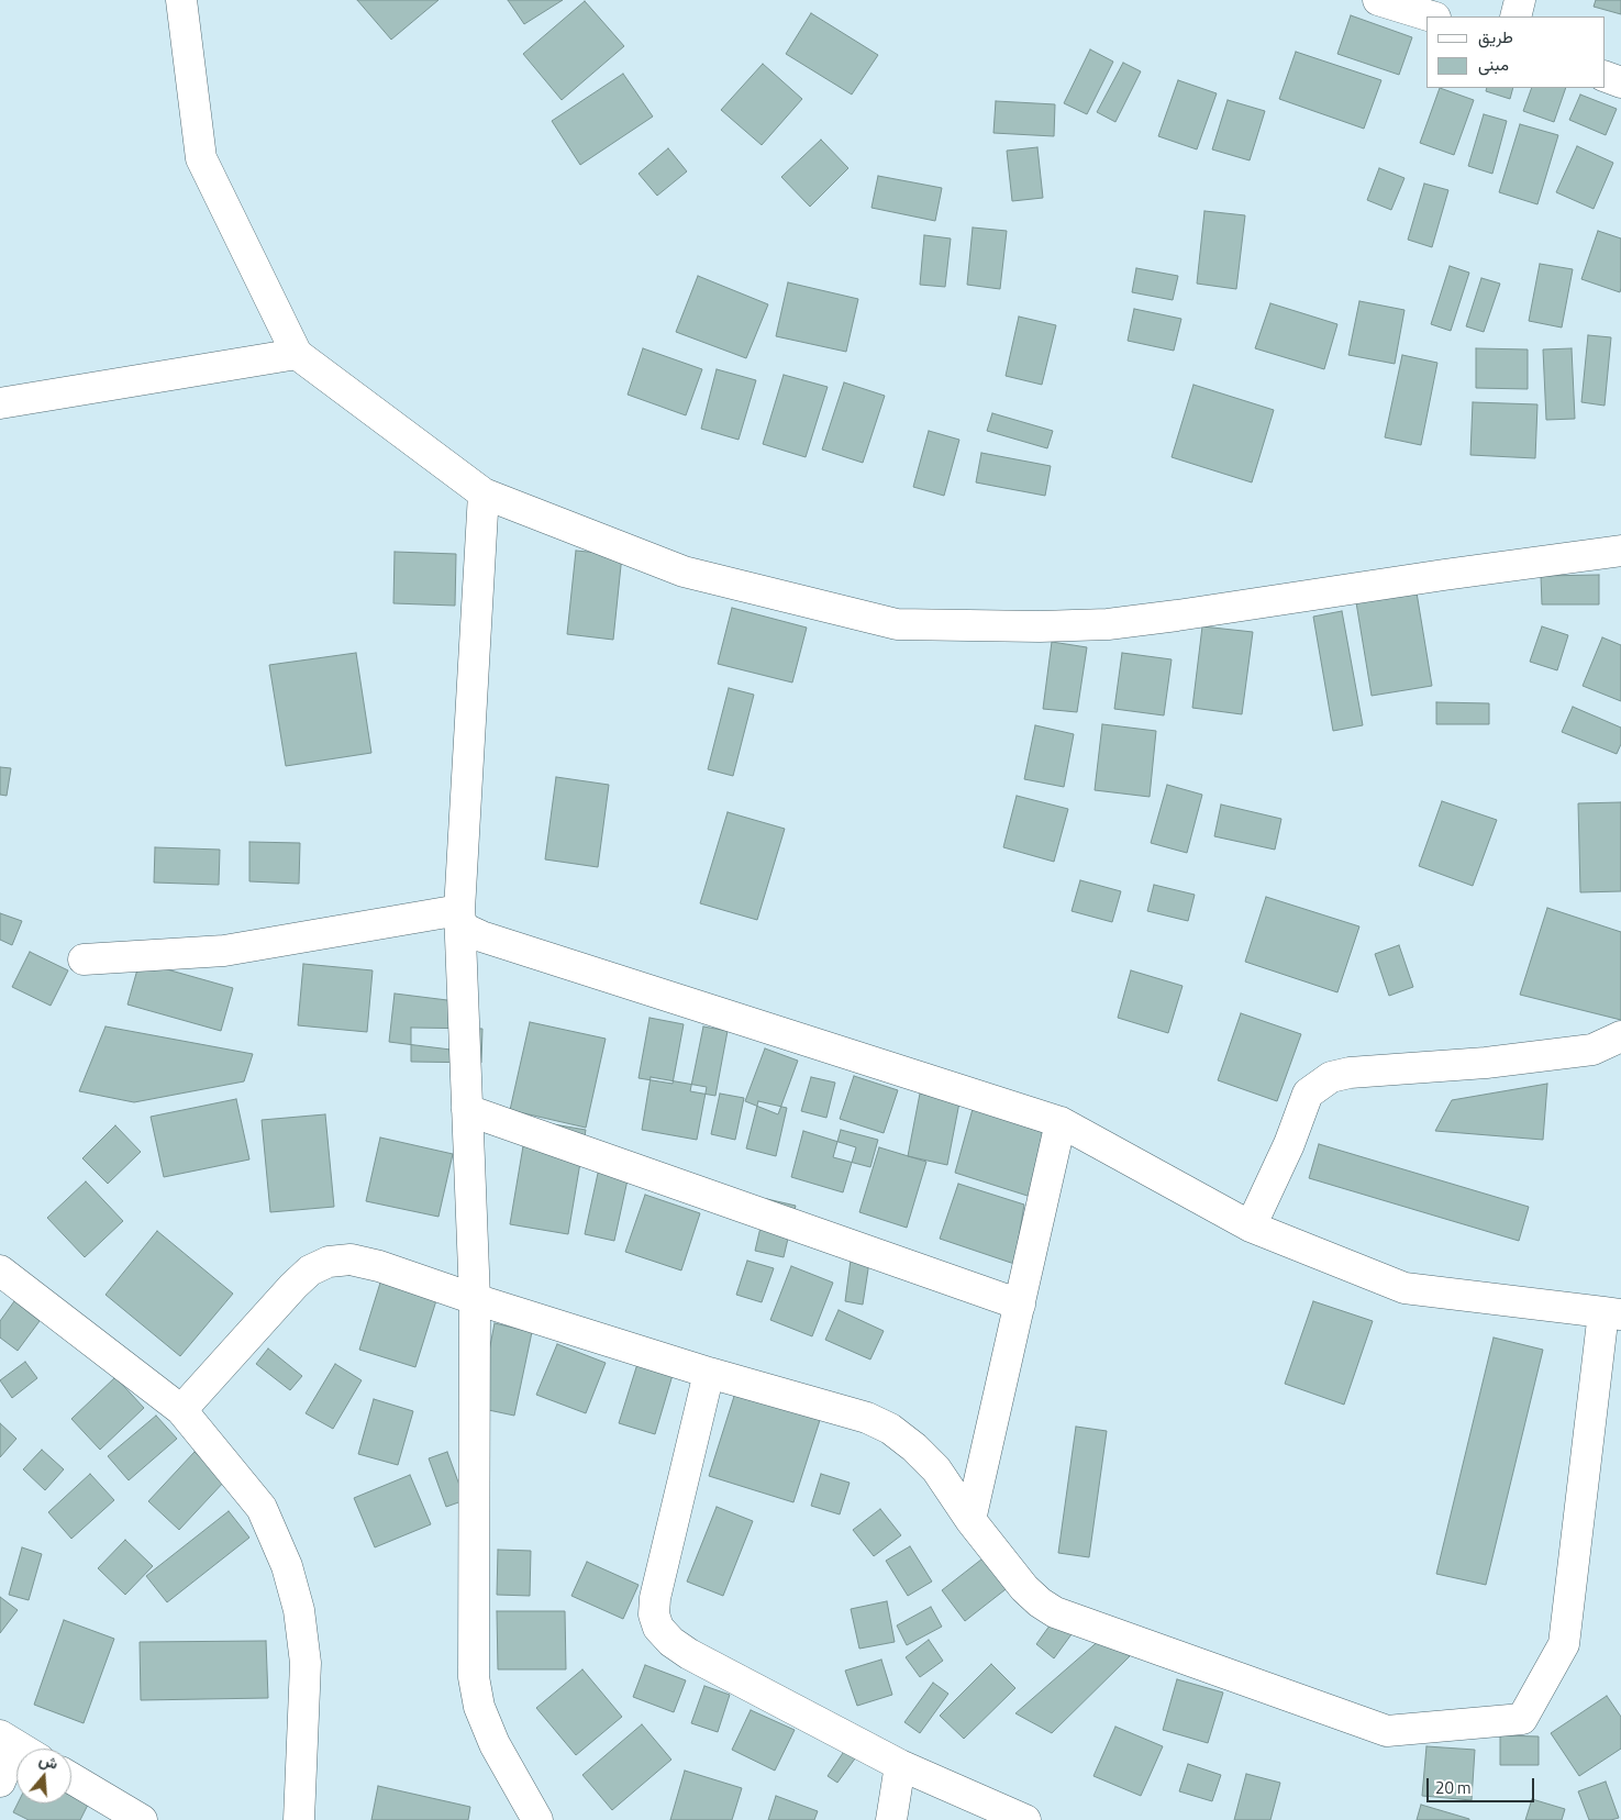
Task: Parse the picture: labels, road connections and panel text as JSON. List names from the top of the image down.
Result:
{
  "legend": ["طريق", "مبنى"],
  "scale_bar": "20 m",
  "north": "top"
}
